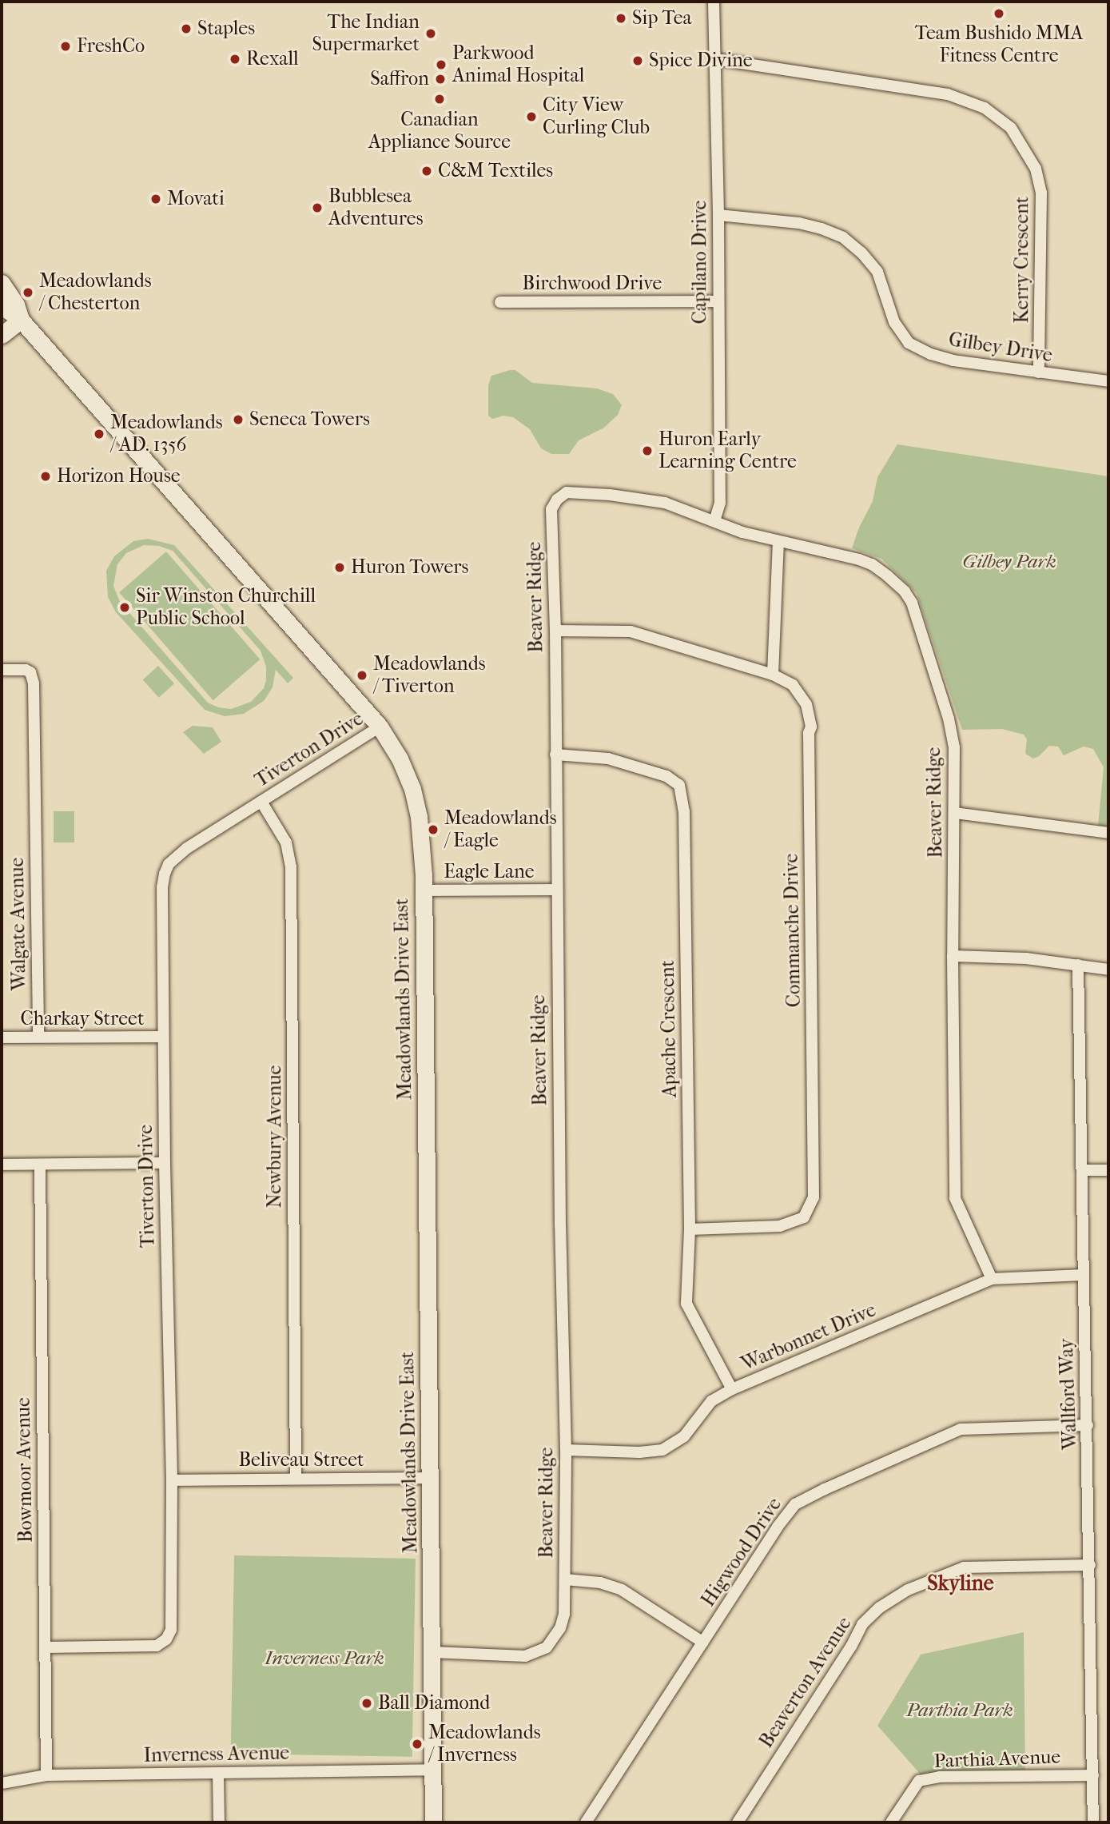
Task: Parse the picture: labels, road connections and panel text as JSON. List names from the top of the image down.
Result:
{
  "streets": {
    "main road": ["Meadowlands Drive East"],
    "street": [
      "Kerry Crescent",
      "Capilano Drive",
      "Birchwood Drive",
      "Gilbey Drive",
      "Beaver Ridge",
      "Tiverton Drive",
      "Eagle Lane",
      "Walgate Avenue",
      "Commanche Drive",
      "Charkay Street",
      "Apache Crescent",
      "Newbury Avenue",
      "Warbonnet Drive",
      "Wallford Way",
      "Beliveau Street",
      "Bowmoor Avenue",
      "Higwood Drive",
      "Beaverton Avenue",
      "Inverness Avenue",
      "Parthia Avenue"
    ]
  },
  "crossings": [
    ["Kerry Crescent", "Capilano Drive"],
    ["Kerry Crescent", "Gilbey Drive"],
    ["Capilano Drive", "Birchwood Drive"],
    ["Capilano Drive", "Gilbey Drive"],
    ["Capilano Drive", "Beaver Ridge"],
    ["Beaver Ridge", "Eagle Lane"],
    ["Beaver Ridge", "Commanche Drive"],
    ["Beaver Ridge", "Meadowlands Drive East"],
    ["Beaver Ridge", "Apache Crescent"],
    ["Beaver Ridge", "Warbonnet Drive"],
    ["Tiverton Drive", "Meadowlands Drive East"],
    ["Tiverton Drive", "Charkay Street"],
    ["Tiverton Drive", "Newbury Avenue"],
    ["Tiverton Drive", "Beliveau Street"],
    ["Tiverton Drive", "Bowmoor Avenue"],
    ["Eagle Lane", "Meadowlands Drive East"],
    ["Walgate Avenue", "Charkay Street"],
    ["Commanche Drive", "Apache Crescent"],
    ["Meadowlands Drive East", "Beliveau Street"],
    ["Meadowlands Drive East", "Inverness Avenue"],
    ["Apache Crescent", "Warbonnet Drive"],
    ["Newbury Avenue", "Beliveau Street"],
    ["Warbonnet Drive", "Wallford Way"],
    ["Wallford Way", "Higwood Drive"],
    ["Wallford Way", "Beaverton Avenue"],
    ["Wallford Way", "Parthia Avenue"],
    ["Bowmoor Avenue", "Inverness Avenue"]
  ],
  "districts": ["Skyline"],
  "parks": ["Gilbey Park", "Inverness Park", "Parthia Park"],
  "places": [
    "Team Bushido MMA Fitness Centre",
    "Sip Tea",
    "Staples",
    "The Indian Supermarket",
    "FreshCo",
    "Rexall",
    "Spice Divine",
    "Parkwood Animal Hospital",
    "Saffron",
    "Canadian Appliance Source",
    "City View Curling Club",
    "C&M Textiles",
    "Movati",
    "Bubblesea Adventures",
    "Meadowlands / Chesterton",
    "Seneca Towers",
    "Meadowlands / AD. 1356",
    "Huron Early Learning Centre",
    "Horizon House",
    "Huron Towers",
    "Sir Winston Churchill Public School",
    "Meadowlands / Tiverton",
    "Meadowlands / Eagle",
    "Ball Diamond",
    "Meadowlands / Inverness"
  ]
}
